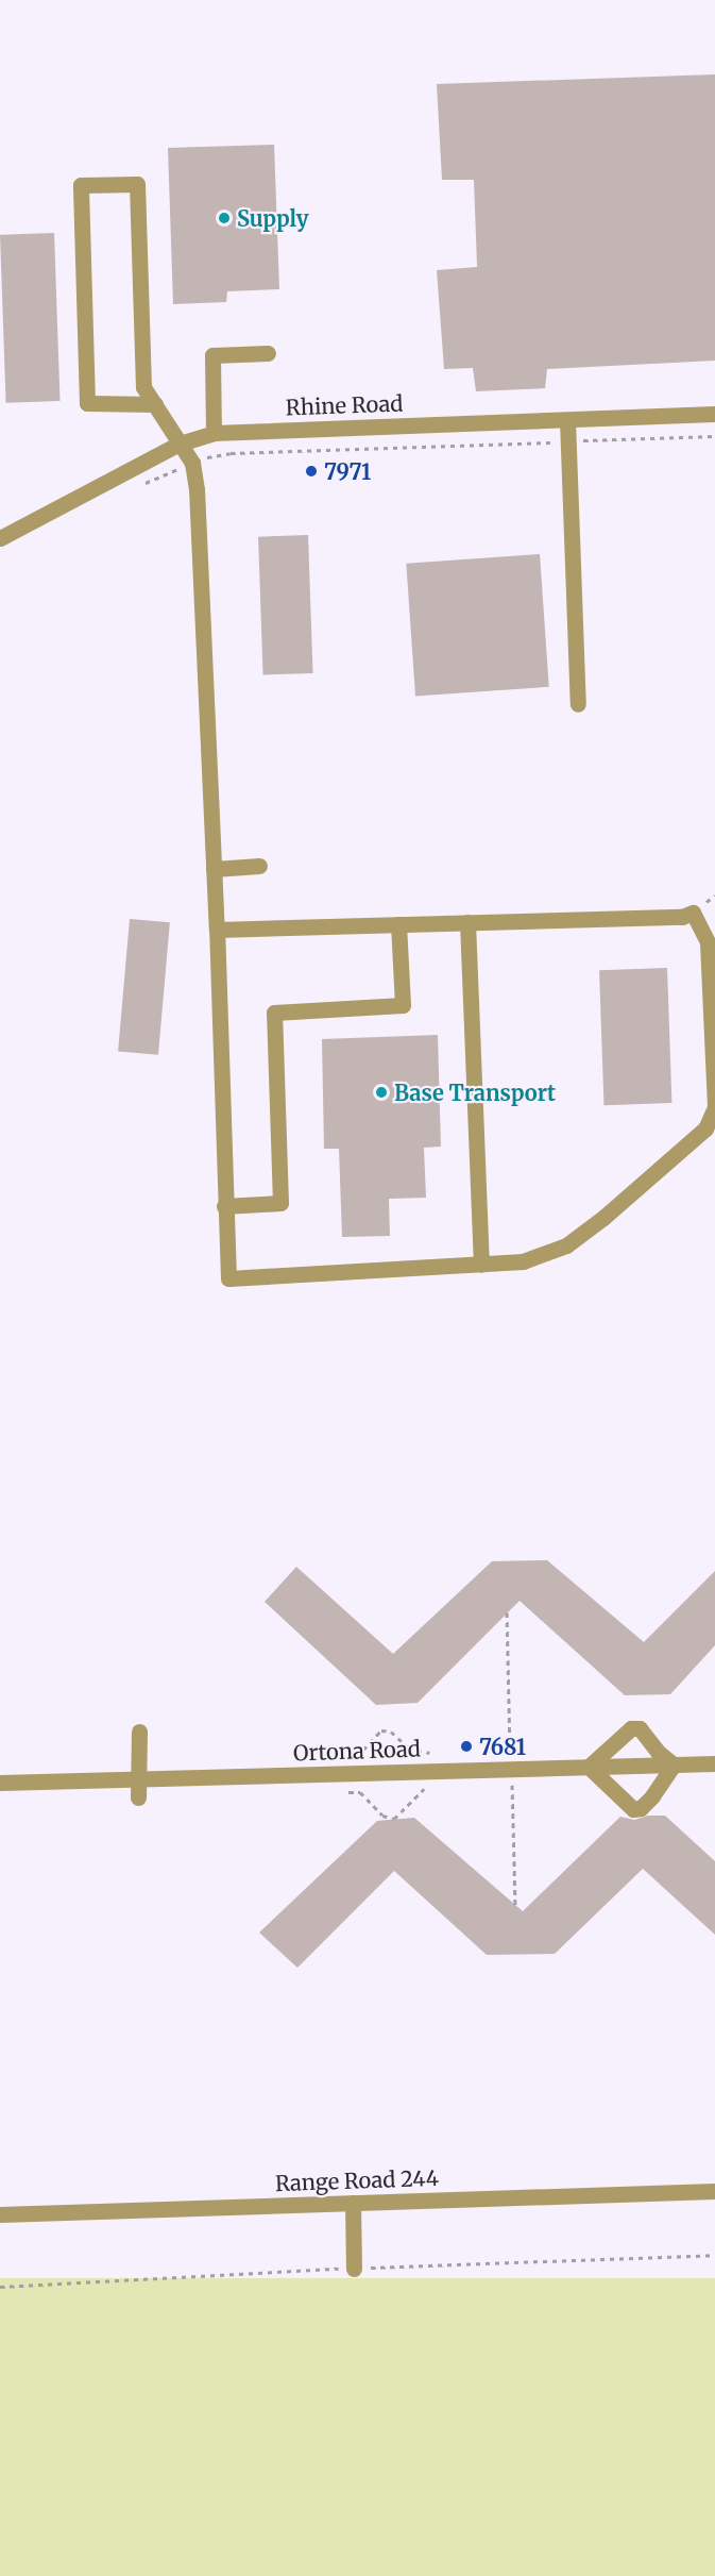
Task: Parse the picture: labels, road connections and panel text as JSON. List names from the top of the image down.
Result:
{
  "streets": {
    "street": ["Rhine Road", "Ortona Road", "Range Road 244"]
  },
  "places": [
    "Supply",
    "7971",
    "Base Transport",
    "7681"
  ]
}
